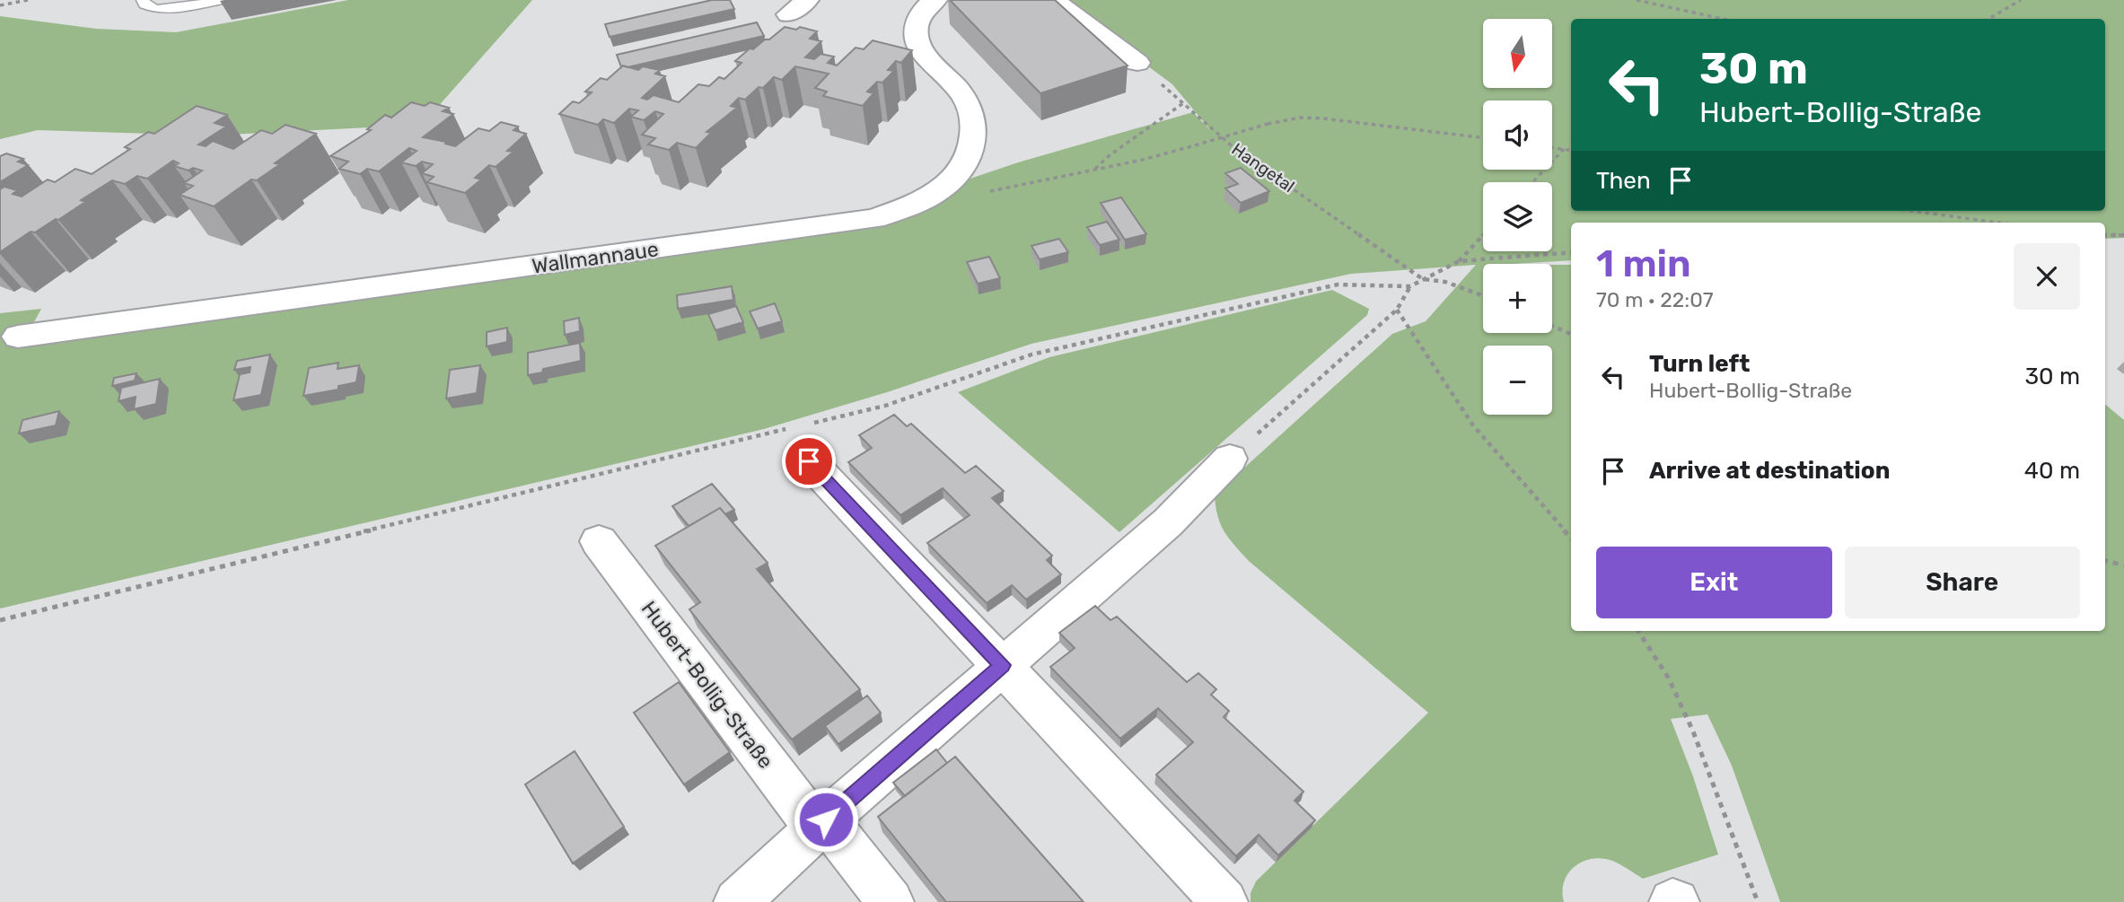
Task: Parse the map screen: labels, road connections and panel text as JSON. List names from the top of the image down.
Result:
{
  "streets": {
    "street": ["Wallmannaue", "Hubert-Bollig-Straße"],
    "path": ["Hangetal"]
  },
  "north": "bottom",
  "page": {
    "map_buttons": ["+", "−"],
    "turn": ["30 m", "Hubert-Bollig-Straße"],
    "then": "Then",
    "heading": ["1 min", "70 m · 22:07"],
    "list": [
      {
        "name": "Turn left",
        "note": "Hubert-Bollig-Straße",
        "value": "30 m"
      },
      {
        "name": "Arrive at destination",
        "value": "40 m"
      }
    ],
    "buttons": ["Exit", "Share"]
  }
}
